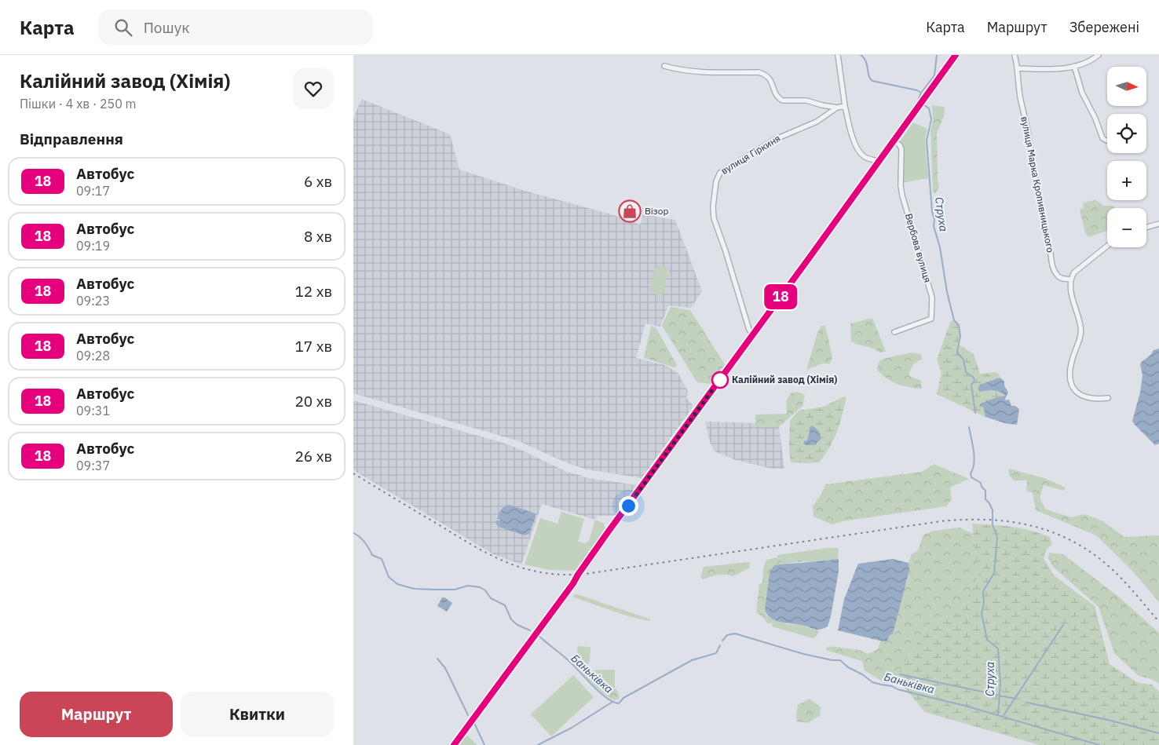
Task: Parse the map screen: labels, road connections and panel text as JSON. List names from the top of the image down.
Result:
{
  "streets": {
    "street": ["вулиця Гіркиня", "вулиця Марка Кропивницького", "Вербова вулиця"]
  },
  "water": ["Струха", "Баньківка"],
  "places": {
    "shop": ["Візор"],
    "other": ["Калійний завод (Хімія)"]
  },
  "lines": ["bus line 18"],
  "north": "right",
  "page": {
    "header": "Карта",
    "search": "Пошук",
    "nav": ["Карта", "Маршрут", "Збережені"],
    "heading": [
      ["Калійний завод (Хімія)", "Пішки · 4 хв · 250 m"],
      "Відправлення"
    ],
    "on_map": "18",
    "map_buttons": ["+", "−"],
    "list": [
      {
        "mark": "18",
        "name": "Автобус",
        "note": "09:17",
        "value": "6 хв"
      },
      {
        "mark": "18",
        "name": "Автобус",
        "note": "09:19",
        "value": "8 хв"
      },
      {
        "mark": "18",
        "name": "Автобус",
        "note": "09:23",
        "value": "12 хв"
      },
      {
        "mark": "18",
        "name": "Автобус",
        "note": "09:28",
        "value": "17 хв"
      },
      {
        "mark": "18",
        "name": "Автобус",
        "note": "09:31",
        "value": "20 хв"
      },
      {
        "mark": "18",
        "name": "Автобус",
        "note": "09:37",
        "value": "26 хв"
      }
    ],
    "buttons": ["Маршрут", "Квитки"]
  }
}
